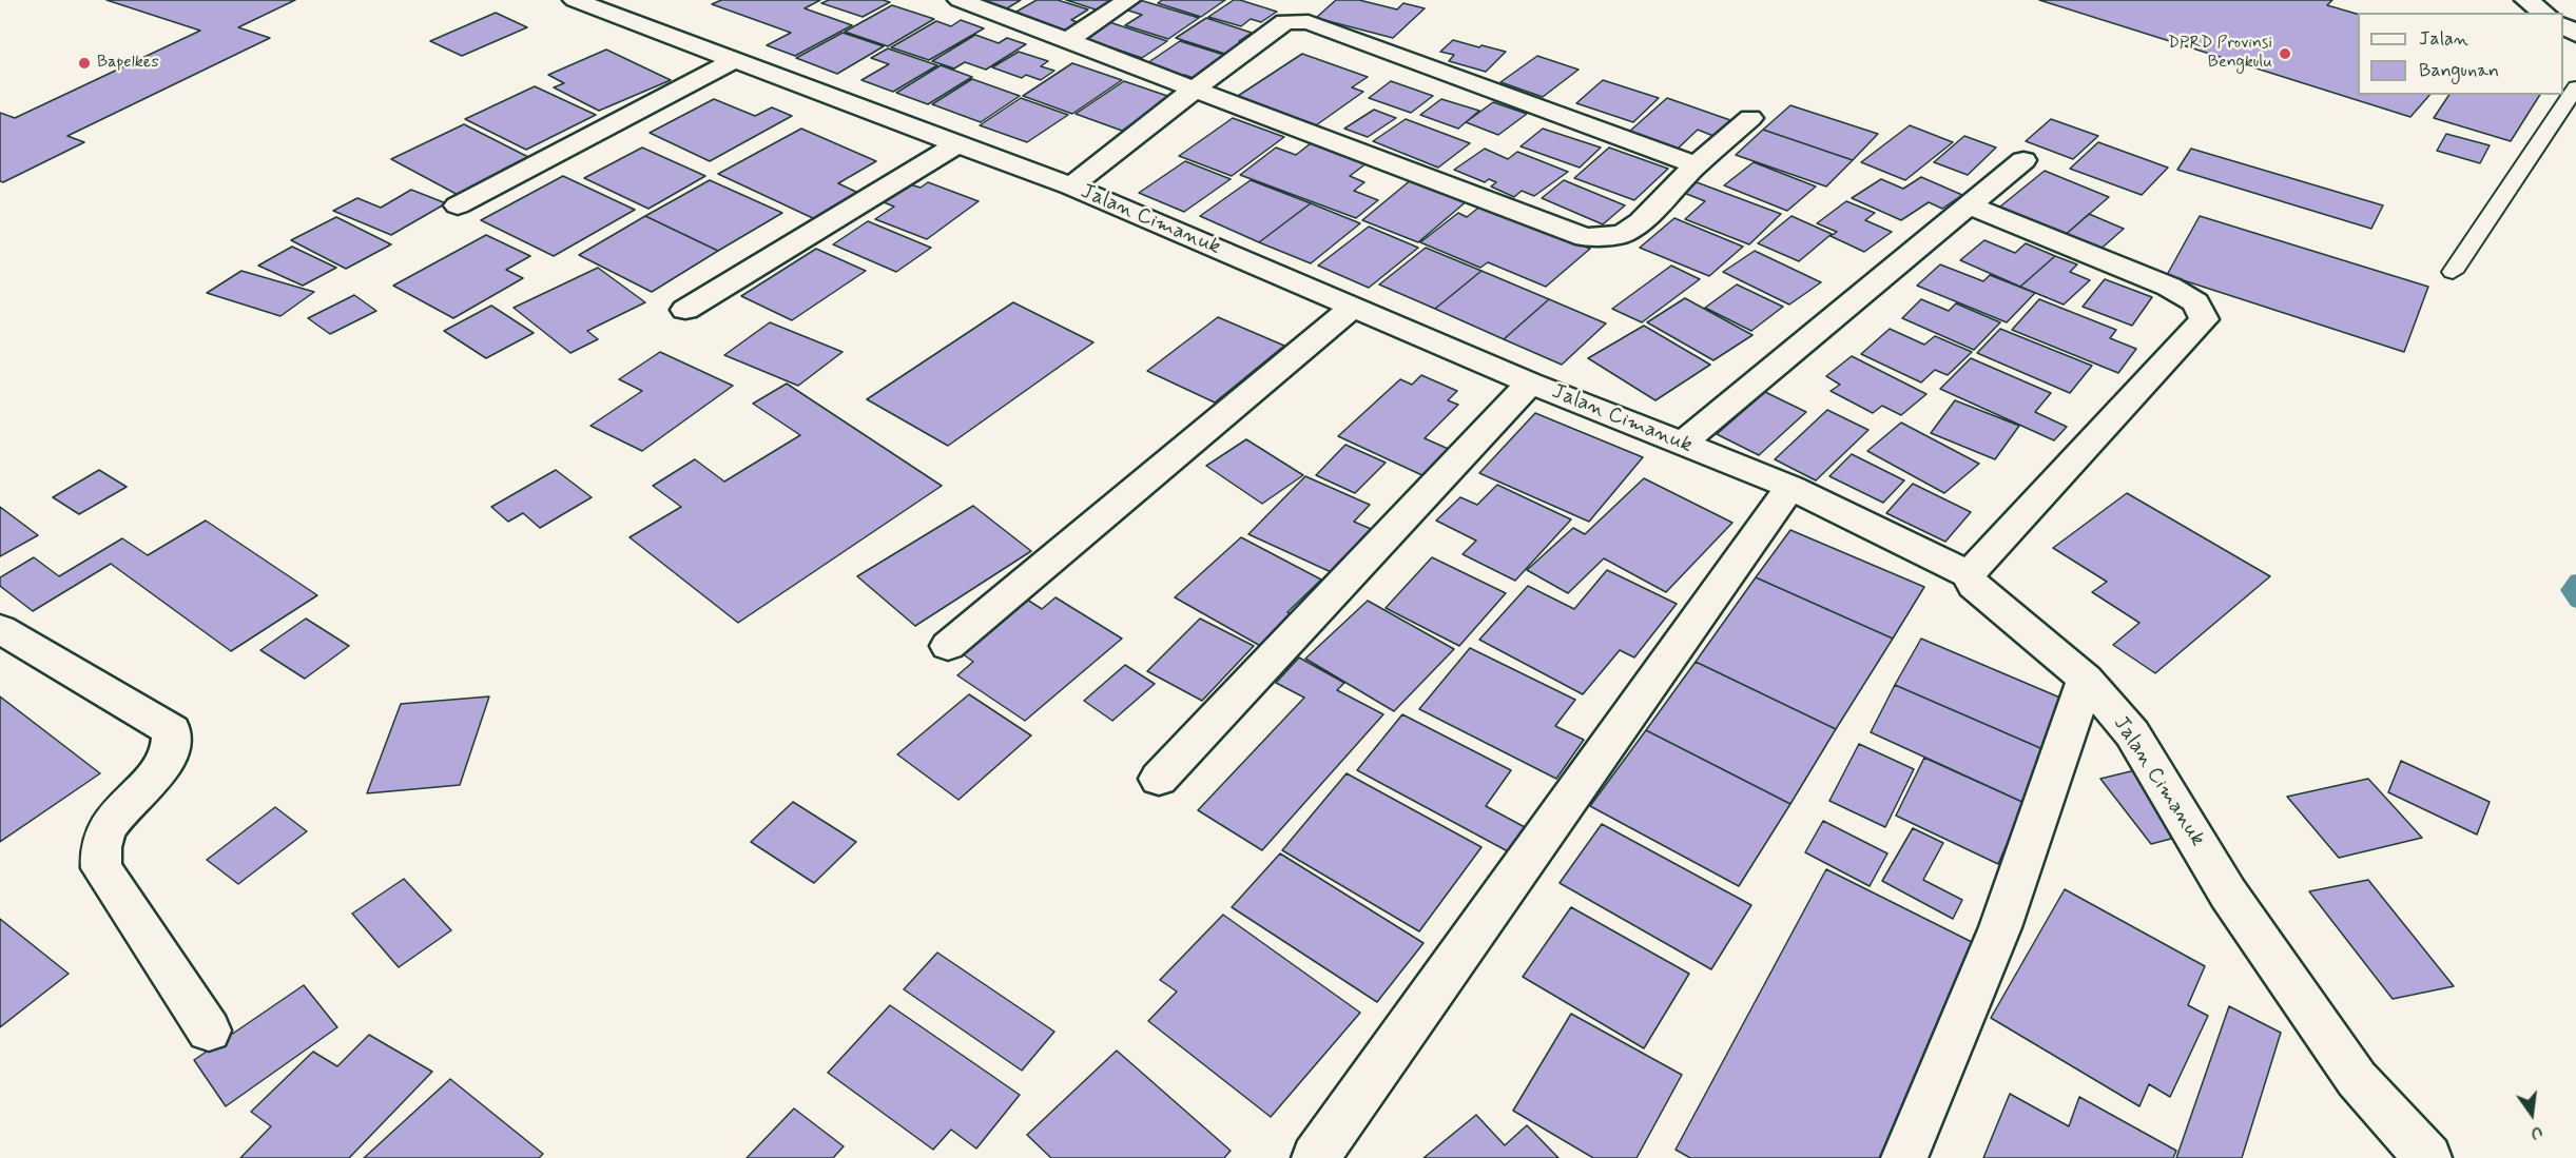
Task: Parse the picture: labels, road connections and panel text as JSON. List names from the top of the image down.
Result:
{
  "streets": {
    "street": ["Jalan Cimanuk"]
  },
  "places": ["DPRD Provinsi Bengkulu", "Bapelkes"],
  "legend": ["Jalan", "Bangunan"],
  "north": "bottom"
}
